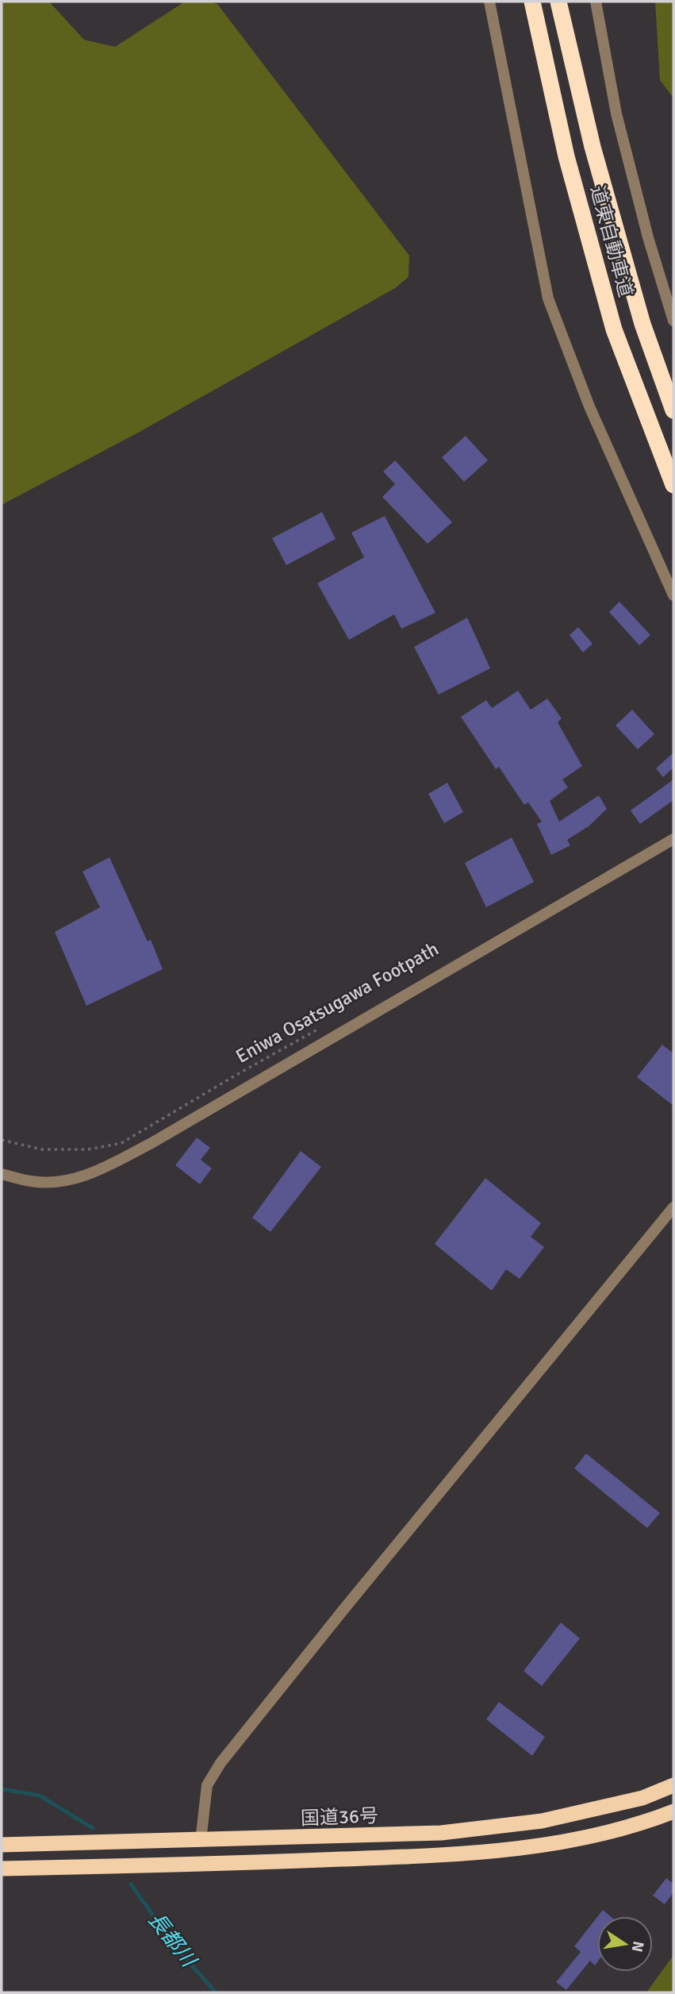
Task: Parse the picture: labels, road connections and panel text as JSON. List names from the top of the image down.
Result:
{
  "streets": {
    "highway": ["道東自動車道", "国道36号"],
    "path": ["Eniwa Osatsugawa Footpath"]
  },
  "water": ["長都川"],
  "north": "right"
}
